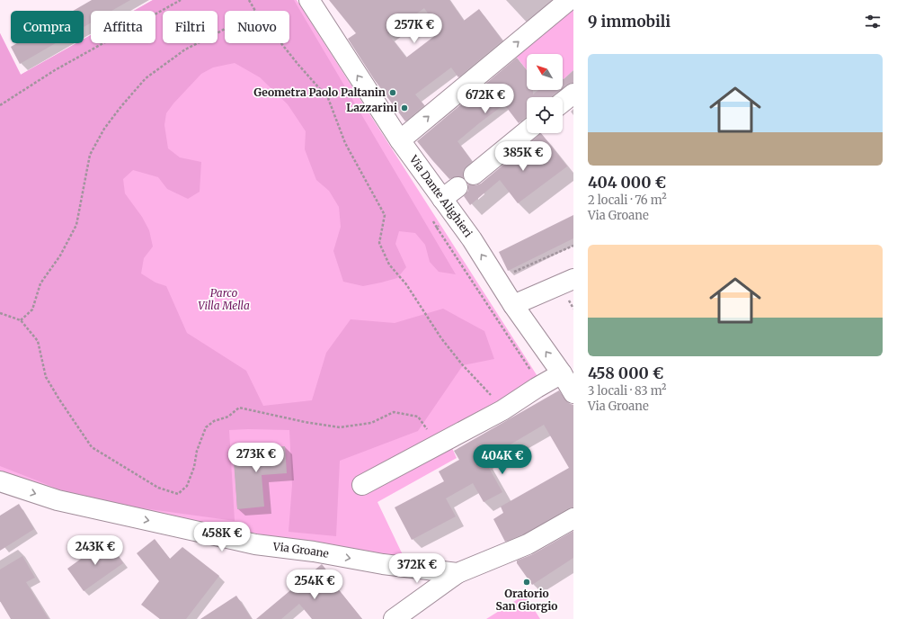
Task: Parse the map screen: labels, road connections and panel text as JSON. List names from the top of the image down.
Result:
{
  "streets": {
    "street": ["Via Dante Alighieri", "Via Groane"]
  },
  "one_way": ["Via Dante Alighieri", "Via Groane"],
  "parks": ["Parco Villa Mella"],
  "places": ["Geometra Paolo Paltanin", "Lazzarini", "Oratorio San Giorgio"],
  "north": "top left",
  "page": {
    "heading": "9 immobili",
    "chip": [
      "Compra",
      "Affitta",
      "Filtri",
      "Nuovo"
    ],
    "price": [
      "257K €",
      "672K €",
      "385K €",
      "273K €",
      "404K €",
      "458K €",
      "243K €",
      "372K €",
      "254K €"
    ],
    "list": [
      {
        "name": "404 000 €",
        "note": "2 locali · 76 m² · Via Groane"
      },
      {
        "name": "458 000 €",
        "note": "3 locali · 83 m² · Via Groane"
      }
    ]
  }
}
